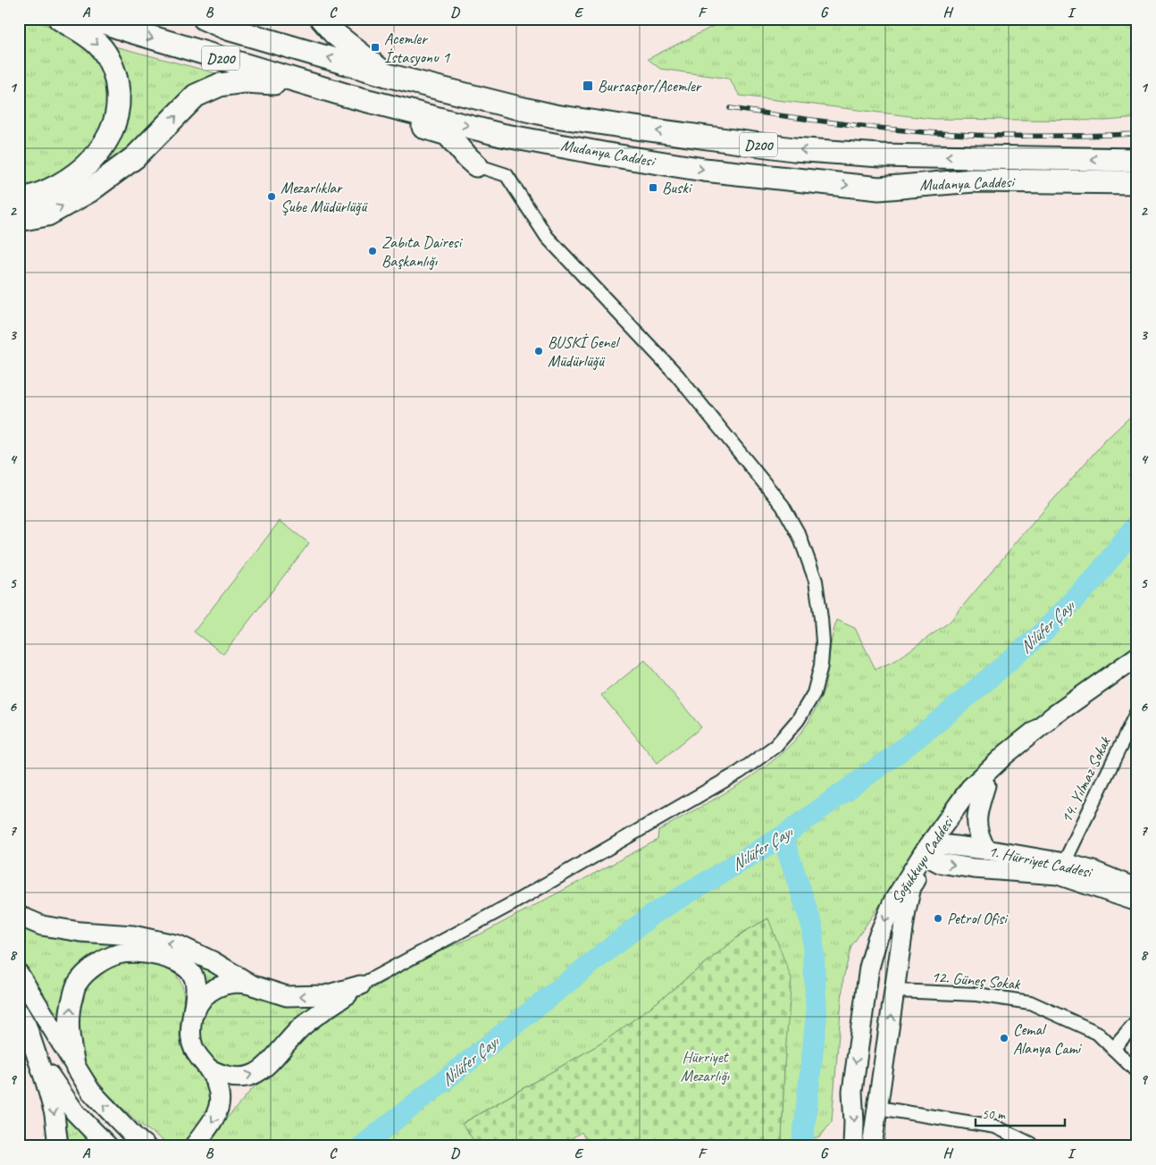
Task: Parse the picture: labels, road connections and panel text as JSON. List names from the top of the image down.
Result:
{
  "streets": {
    "highway": ["D200", "Mudanya Caddesi"],
    "main road": ["Soğukkuyu Caddesi", "1. Hürriyet Caddesi"],
    "street": ["14. Yılmaz Sokak", "12. Güneş Sokak"]
  },
  "crossings": [
    ["14. Yılmaz Sokak", "1. Hürriyet Caddesi"],
    ["Soğukkuyu Caddesi", "1. Hürriyet Caddesi"],
    ["Soğukkuyu Caddesi", "12. Güneş Sokak"]
  ],
  "water": ["Nilüfer Çayı"],
  "parks": ["Hürriyet Mezarlığı"],
  "places": {
    "transit": ["Acemler İstasyonu 1", "Bursaspor/Acemler", "Buski"],
    "other": [
      "Mezarlıklar Şube Müdürlüğü",
      "Zabıta Dairesi Başkanlığı",
      "BUSKİ Genel Müdürlüğü",
      "Petrol Ofisi",
      "Cemal Alanya Cami"
    ]
  },
  "scale_bar": "50 m",
  "grid": {
    "columns": [
      "A",
      "B",
      "C",
      "D",
      "E",
      "F",
      "G",
      "H",
      "I"
    ],
    "rows": [
      "1",
      "2",
      "3",
      "4",
      "5",
      "6",
      "7",
      "8",
      "9"
    ]
  }
}
